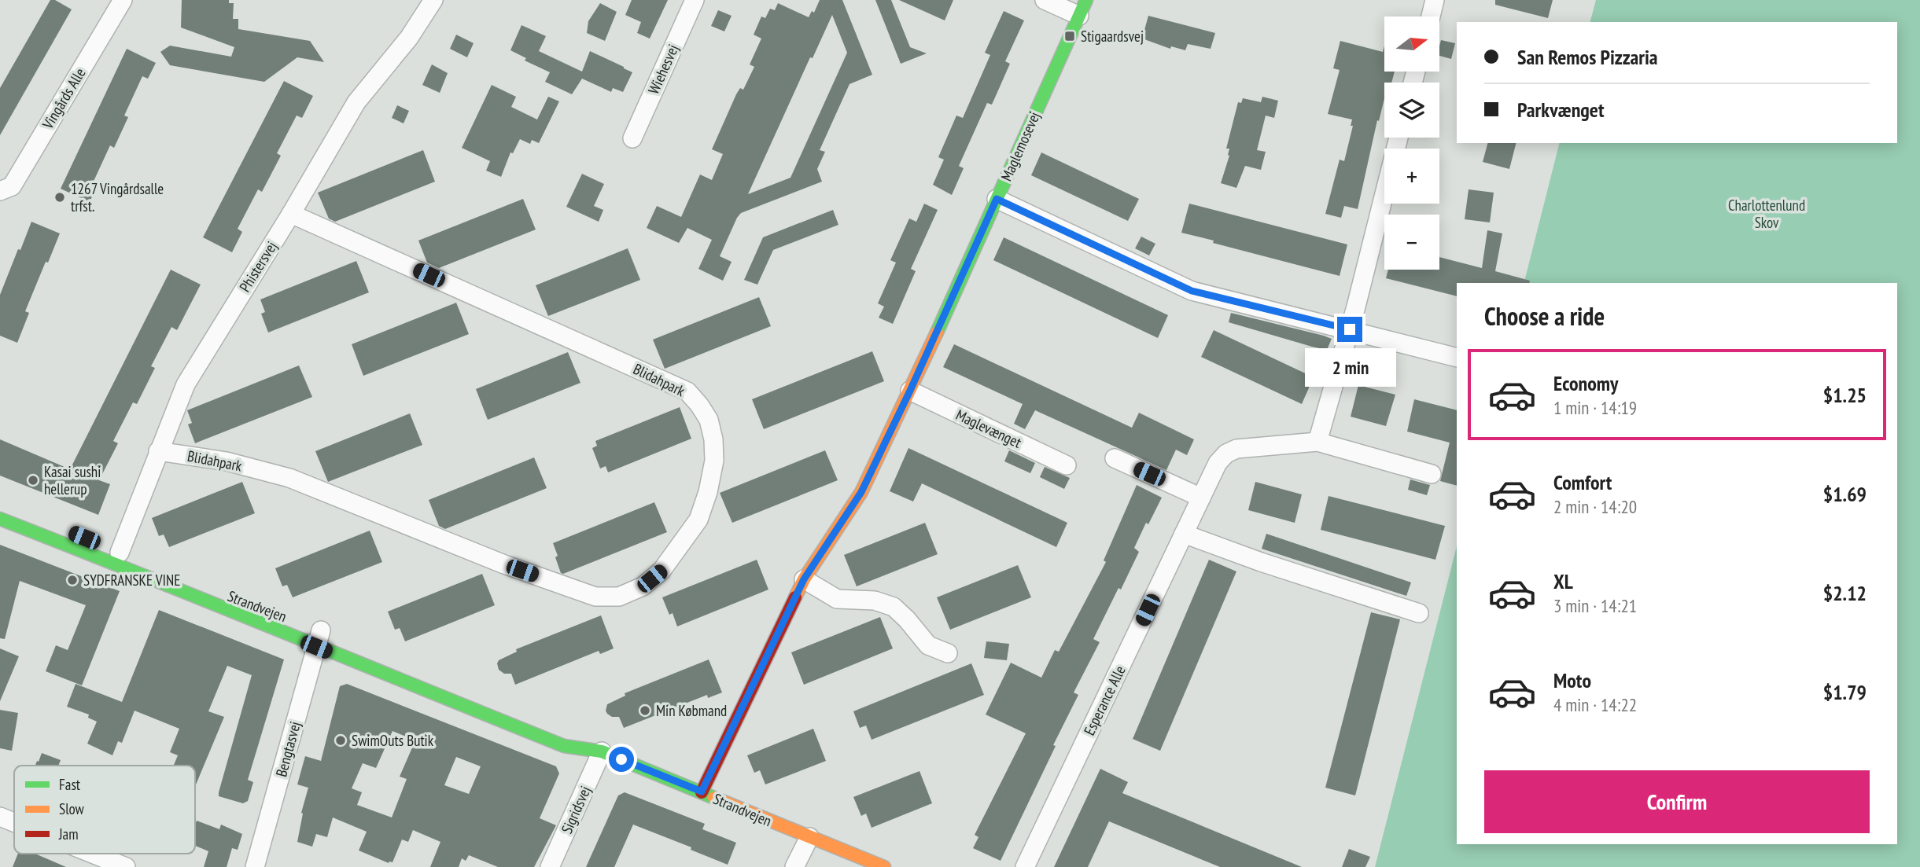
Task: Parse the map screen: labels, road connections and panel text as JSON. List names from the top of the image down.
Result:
{
  "streets": {
    "main road": ["Maglemosevej", "Strandvejen"],
    "street": [
      "Wiehesvej",
      "Vingårds Alle",
      "Phistersvej",
      "Blidahpark",
      "Maglevænget",
      "Esperance Alle",
      "Bengtasvej",
      "Sigridsvej"
    ]
  },
  "crossings": [
    ["Maglemosevej", "Maglevænget"],
    ["Maglemosevej", "Strandvejen"],
    ["Phistersvej", "Blidahpark"],
    ["Strandvejen", "Bengtasvej"],
    ["Strandvejen", "Sigridsvej"]
  ],
  "parks": ["Charlottenlund Skov"],
  "places": {
    "transit": ["Stigaardsvej"],
    "other": [
      "1267 Vingårdsalle trfst.",
      "Kasai sushi hellerup",
      "SYDFRANSKE VINE",
      "Min Købmand",
      "SwimOuts Butik"
    ]
  },
  "legend": ["Fast", "Slow", "Jam"],
  "north": "right",
  "page": {
    "map_buttons": ["+", "−"],
    "banner": ["San Remos Pizzaria", "Parkvænget"],
    "heading": "Choose a ride",
    "bubble": "2 min",
    "list": [
      {
        "name": "Economy",
        "note": "1 min · 14:19",
        "value": "$1.25"
      },
      {
        "name": "Comfort",
        "note": "2 min · 14:20",
        "value": "$1.69"
      },
      {
        "name": "XL",
        "note": "3 min · 14:21",
        "value": "$2.12"
      },
      {
        "name": "Moto",
        "note": "4 min · 14:22",
        "value": "$1.79"
      }
    ],
    "buttons": "Confirm"
  }
}
